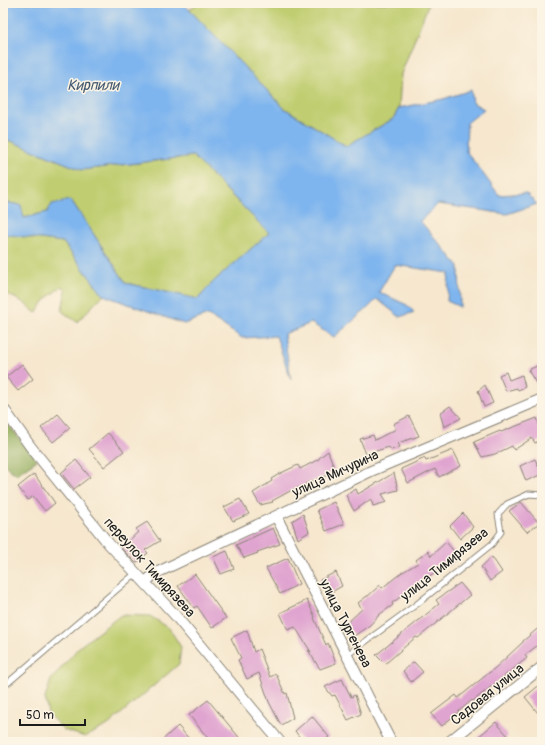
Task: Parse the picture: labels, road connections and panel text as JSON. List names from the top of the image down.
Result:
{
  "streets": {
    "street": [
      "улица Мичурина",
      "переулок Тимирязева",
      "улица Тургенева",
      "Садовая улица"
    ],
    "lane": ["улица Тимирязева"]
  },
  "crossings": [
    ["улица Мичурина", "переулок Тимирязева"],
    ["улица Мичурина", "улица Тургенева"],
    ["улица Тимирязева", "улица Тургенева"]
  ],
  "water": ["Кирпили"],
  "scale_bar": "50 m"
}
